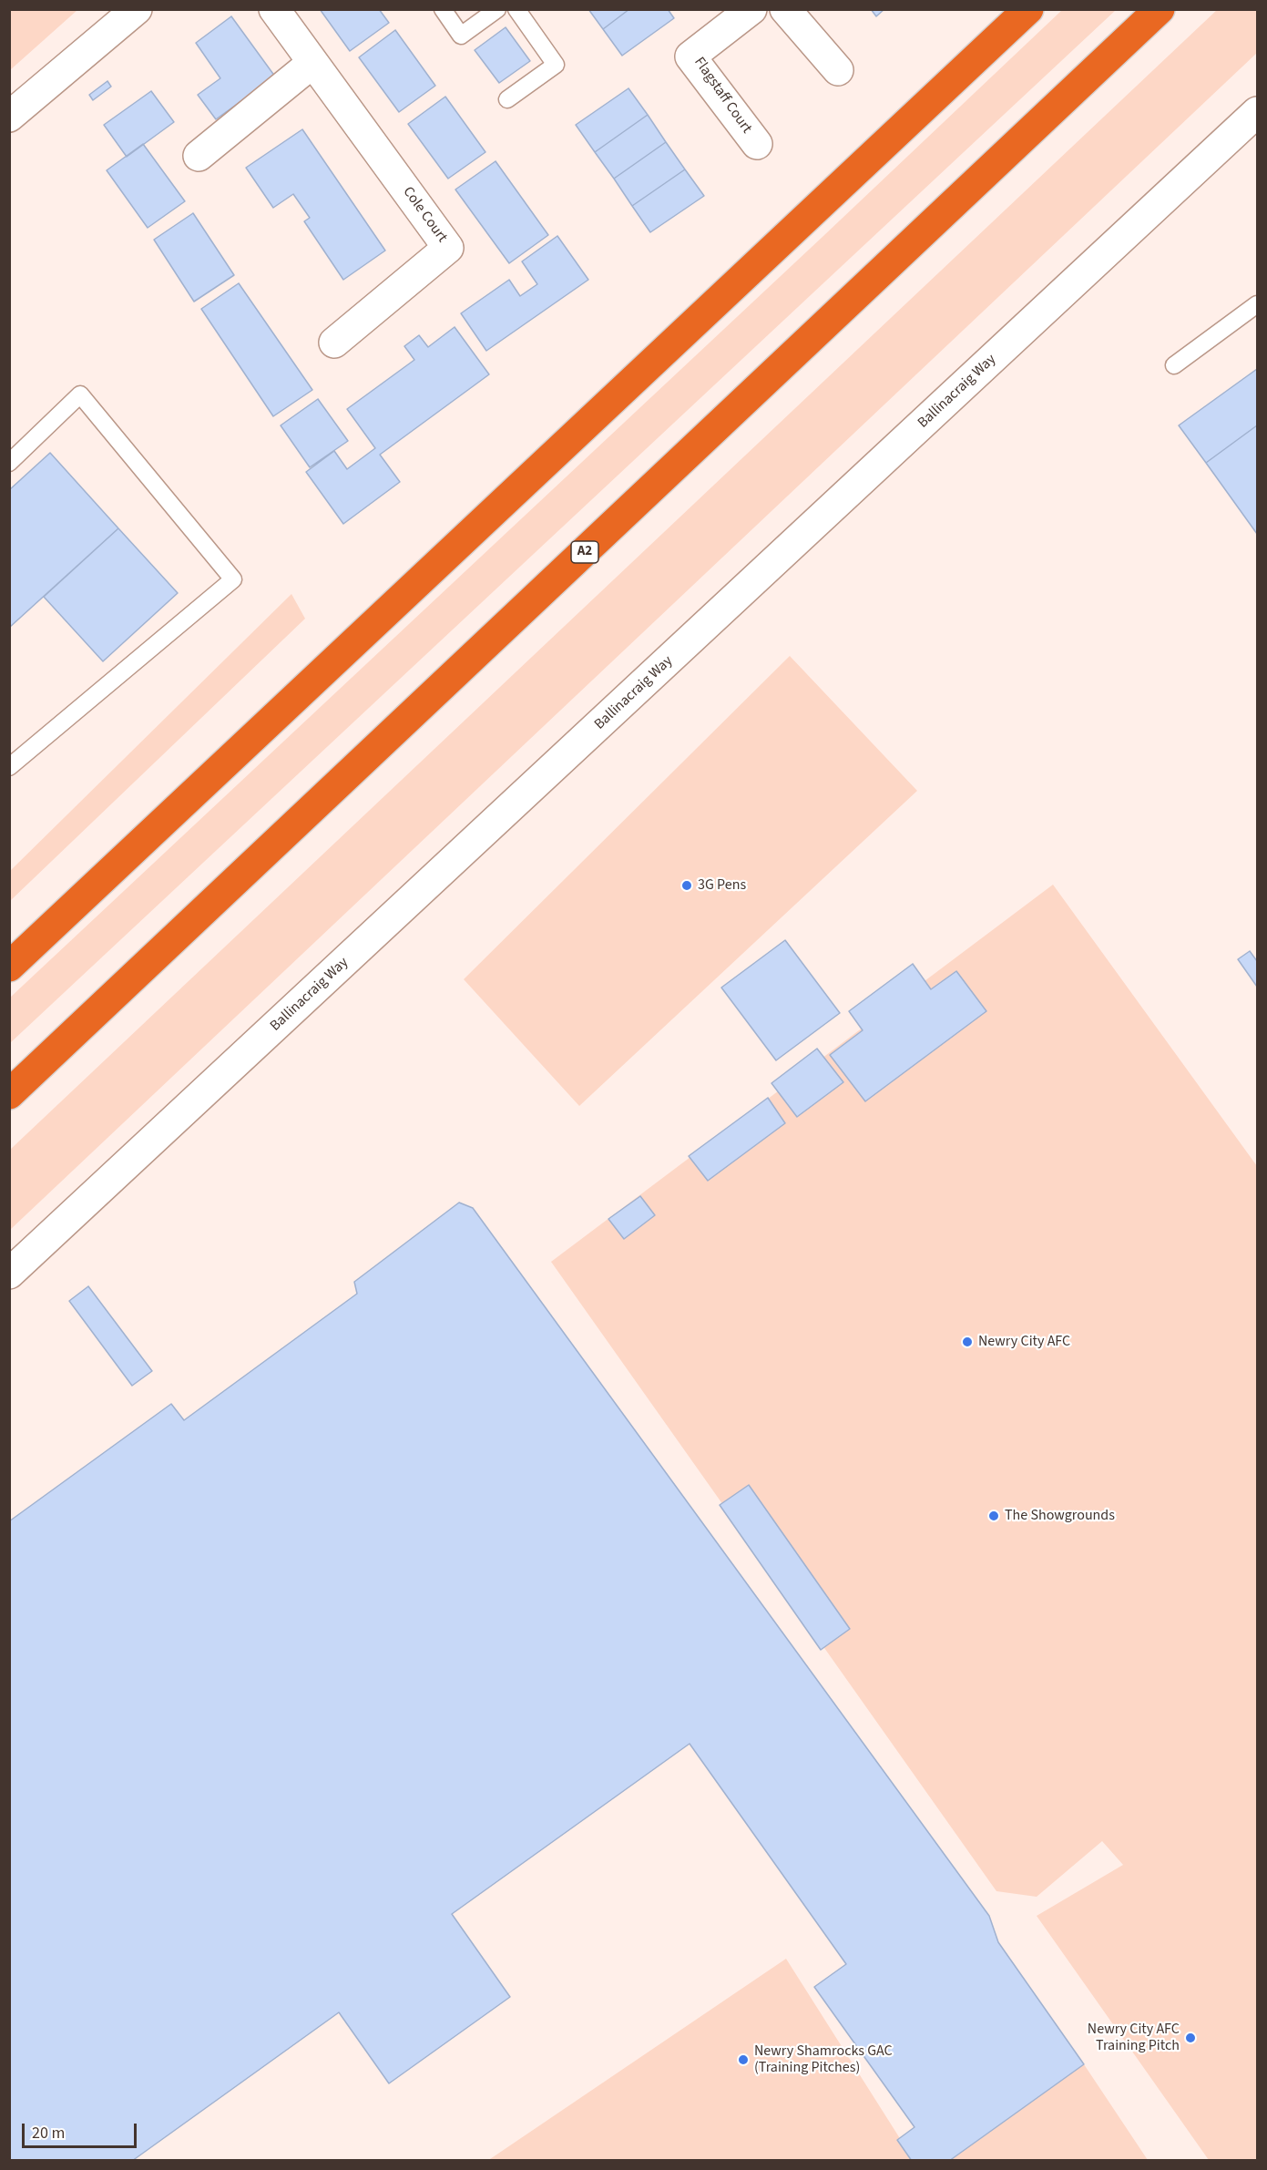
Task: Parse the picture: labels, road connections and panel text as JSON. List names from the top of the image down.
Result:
{
  "streets": {
    "highway": ["A2"],
    "street": ["Flagstaff Court", "Cole Court", "Ballinacraig Way"]
  },
  "places": [
    "3G Pens",
    "Newry City AFC",
    "The Showgrounds",
    "Newry City AFC Training Pitch",
    "Newry Shamrocks GAC (Training Pitches)"
  ],
  "scale_bar": "20 m"
}
